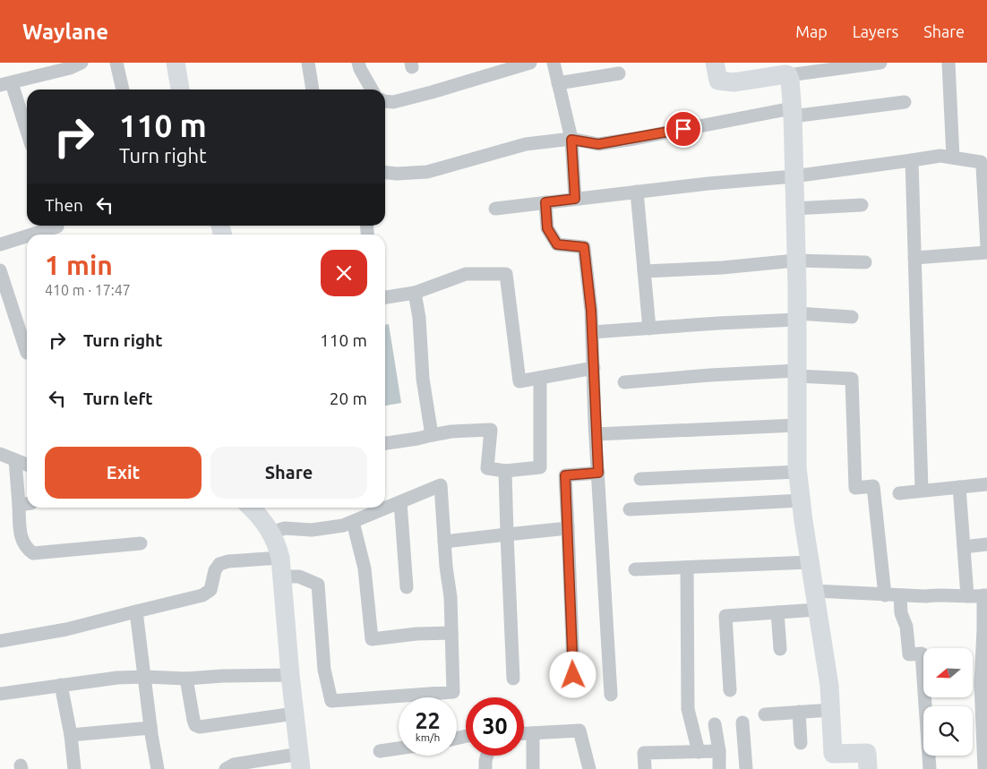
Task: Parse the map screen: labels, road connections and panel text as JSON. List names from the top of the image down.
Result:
{
  "north": "left",
  "page": {
    "header": "Waylane",
    "nav": ["Map", "Layers", "Share"],
    "turn": ["110 m", "Turn right"],
    "then": "Then",
    "heading": ["1 min", "410 m · 17:47"],
    "list": [
      {
        "name": "Turn right",
        "value": "110 m"
      },
      {
        "name": "Turn left",
        "value": "20 m"
      }
    ],
    "buttons": ["Exit", "Share"],
    "speed": "22 km/h",
    "limit": "30"
  }
}
